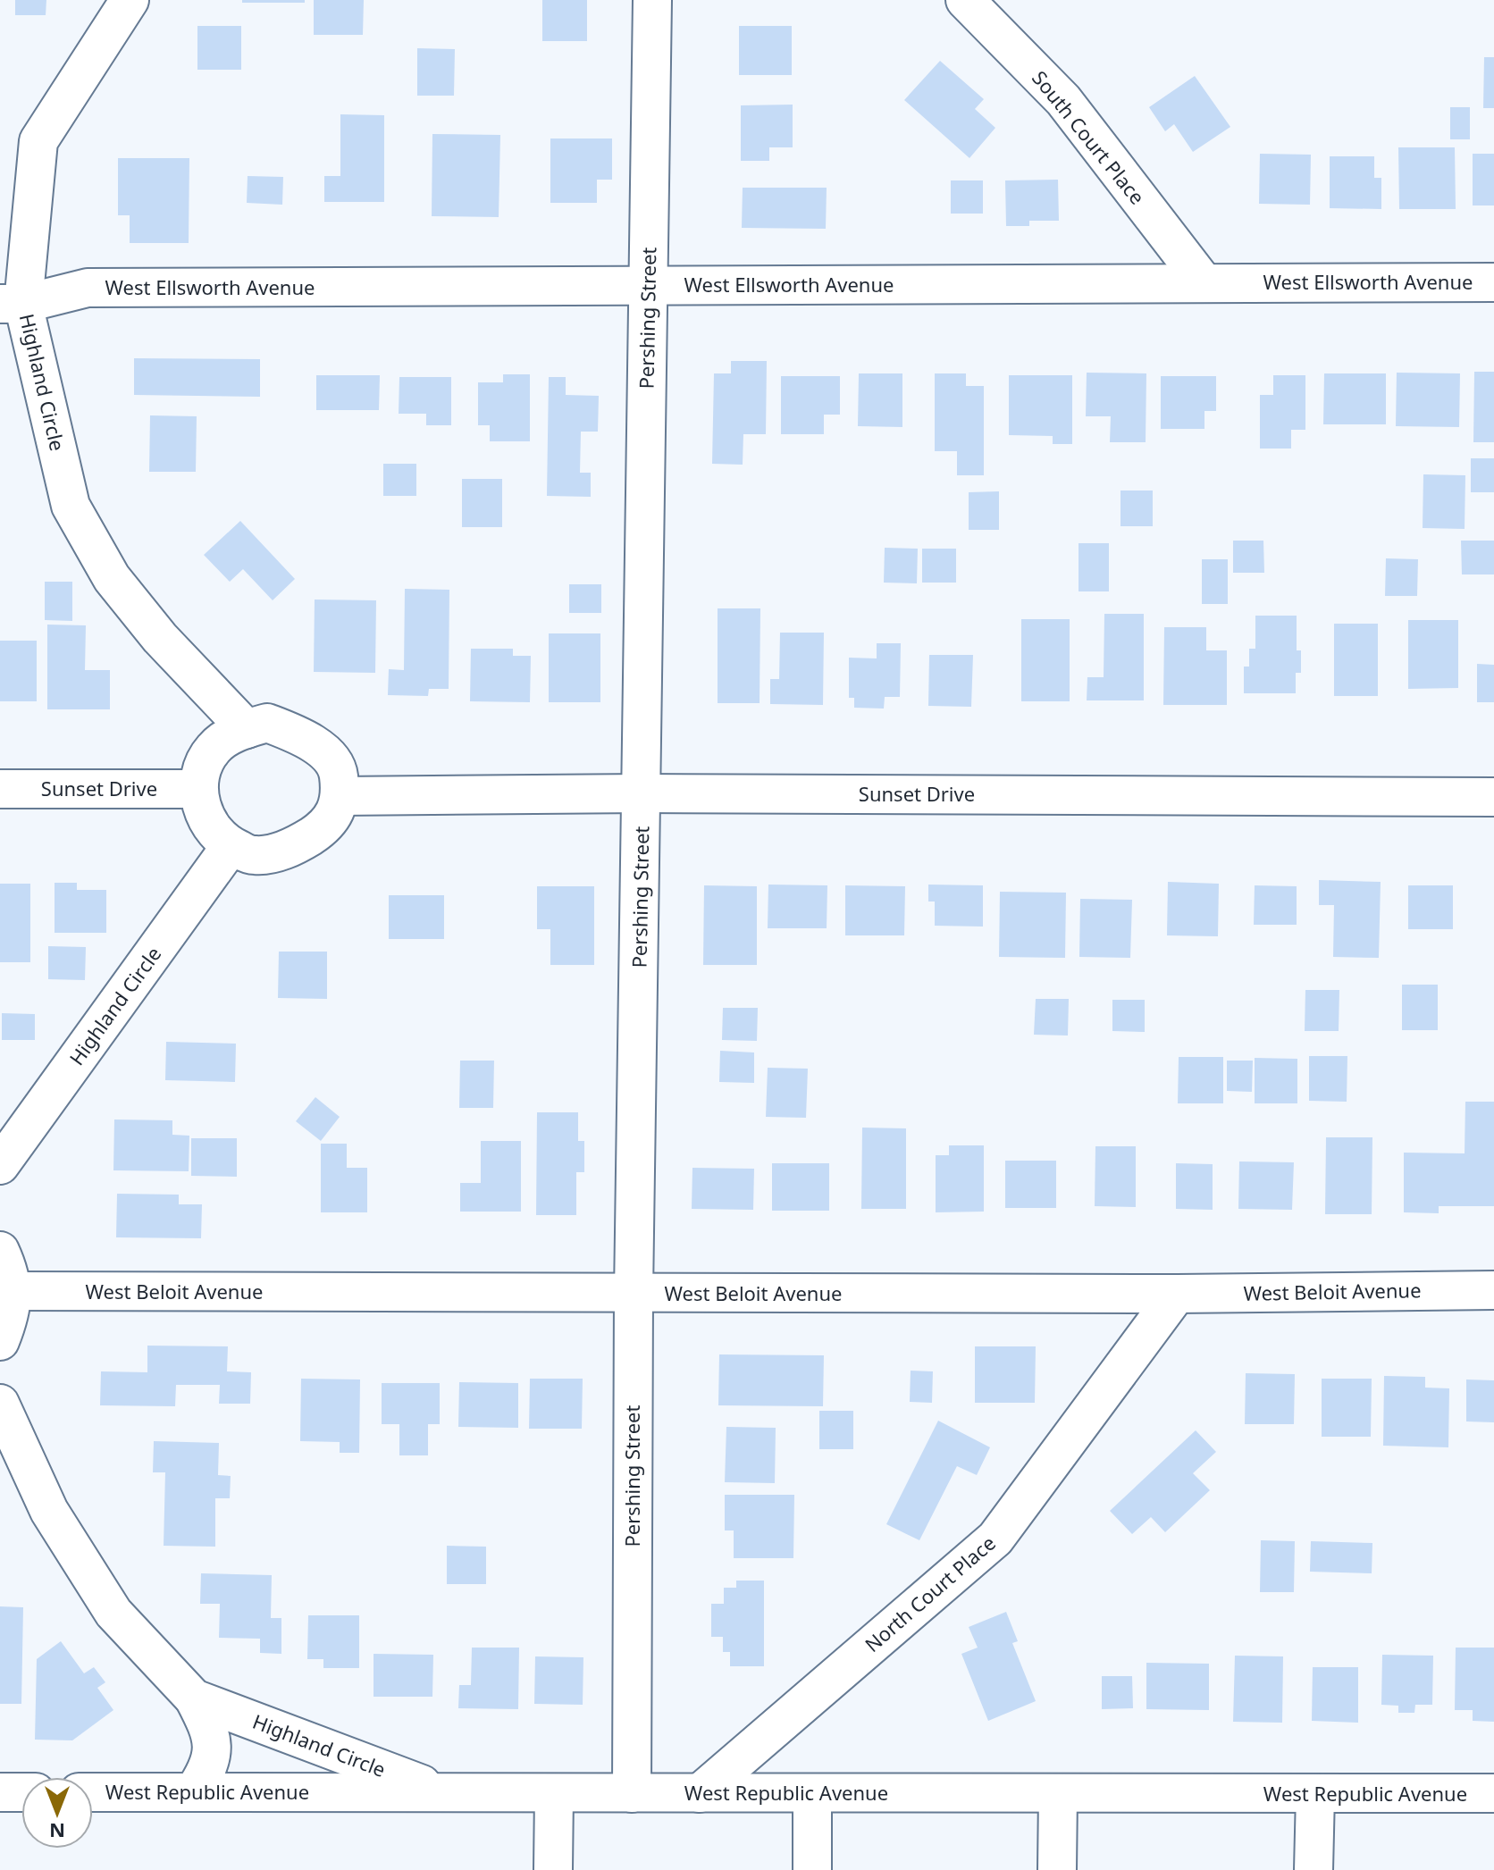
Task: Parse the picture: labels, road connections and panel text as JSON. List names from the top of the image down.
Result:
{
  "streets": {
    "street": [
      "South Court Place",
      "West Ellsworth Avenue",
      "Pershing Street",
      "Highland Circle",
      "Sunset Drive",
      "West Beloit Avenue",
      "North Court Place",
      "West Republic Avenue"
    ]
  },
  "crossings": [
    ["South Court Place", "West Ellsworth Avenue"],
    ["West Ellsworth Avenue", "Pershing Street"],
    ["West Ellsworth Avenue", "Highland Circle"],
    ["Pershing Street", "Sunset Drive"],
    ["Pershing Street", "West Beloit Avenue"],
    ["Pershing Street", "West Republic Avenue"],
    ["Highland Circle", "Sunset Drive"],
    ["Highland Circle", "West Republic Avenue"],
    ["West Beloit Avenue", "North Court Place"],
    ["North Court Place", "West Republic Avenue"]
  ],
  "north": "bottom"
}
